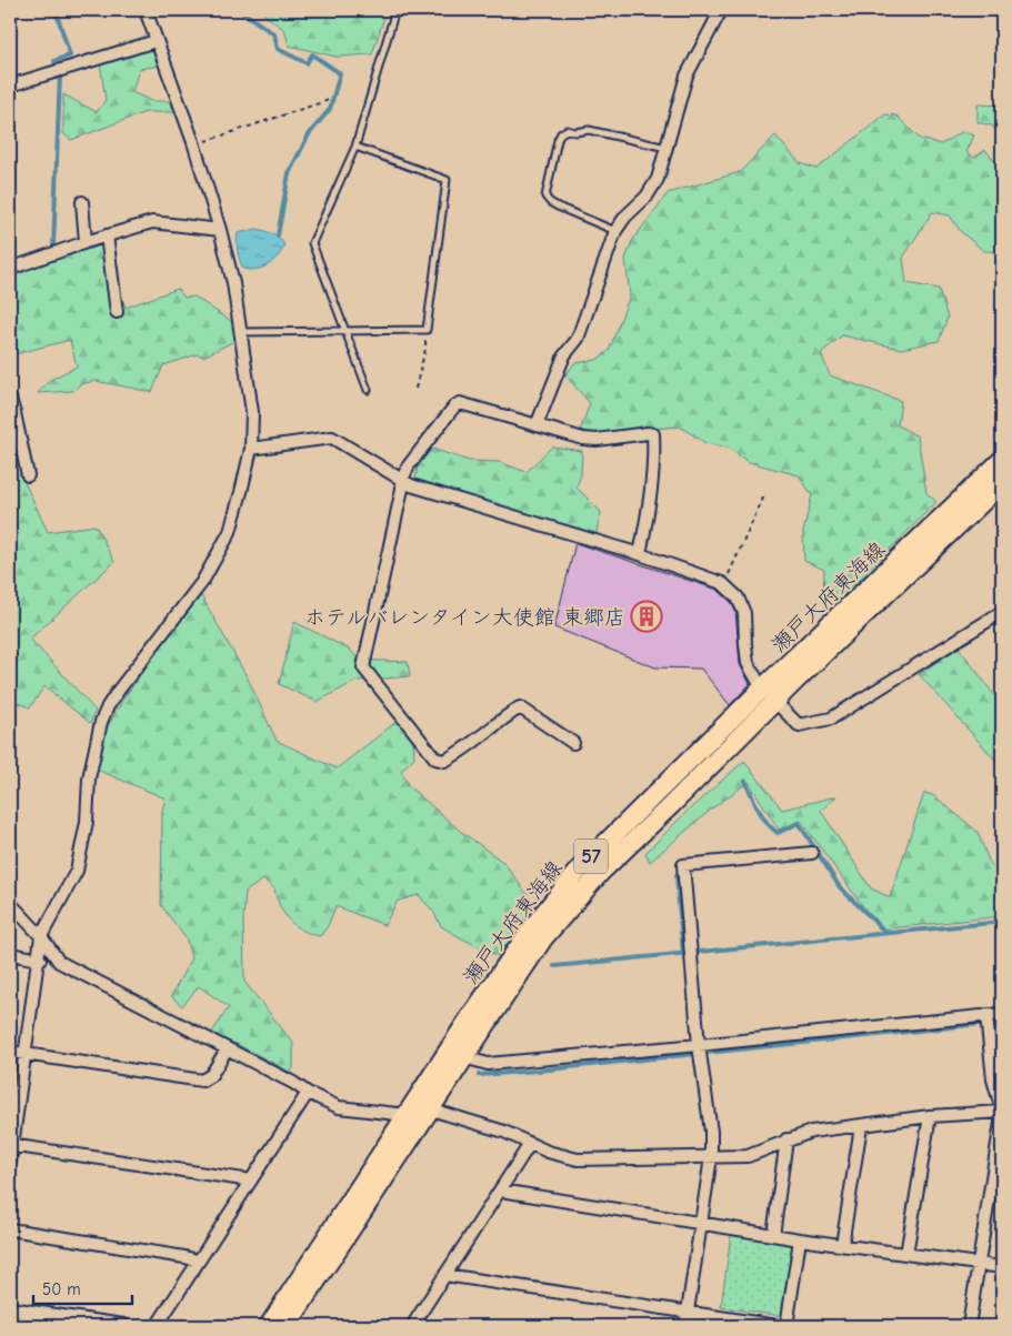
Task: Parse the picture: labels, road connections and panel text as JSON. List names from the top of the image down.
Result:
{
  "streets": {
    "main road": ["瀬戸大府東海線", "57"]
  },
  "places": {
    "building": ["ホテルバレンタイン大使館 東郷店"]
  },
  "scale_bar": "50 m"
}
